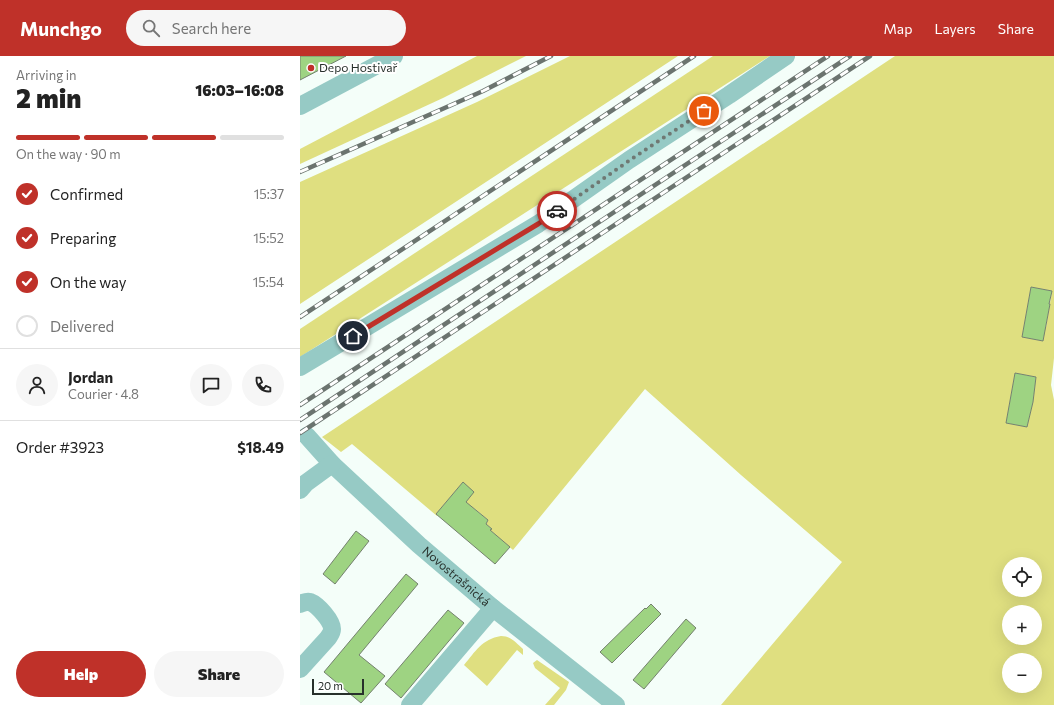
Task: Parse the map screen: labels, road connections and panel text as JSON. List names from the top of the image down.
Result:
{
  "streets": {
    "street": ["Novostrašnická"]
  },
  "places": ["Depo Hostivař"],
  "scale_bar": "20 m",
  "page": {
    "header": "Munchgo",
    "search": "Search here",
    "nav": ["Map", "Layers", "Share"],
    "heading": ["2 min", "Arriving in", "16:03–16:08"],
    "panel": [
      "Jordan",
      "Courier · 4.8",
      "Order #3923",
      "$18.49"
    ],
    "bar": "On the way · 90 m",
    "list": [
      ["Confirmed", "15:37"],
      ["Preparing", "15:52"],
      ["On the way", "15:54"],
      "Delivered"
    ],
    "map_buttons": ["+", "−"],
    "buttons": ["Help", "Share"],
    "scale": "20 m"
  }
}
